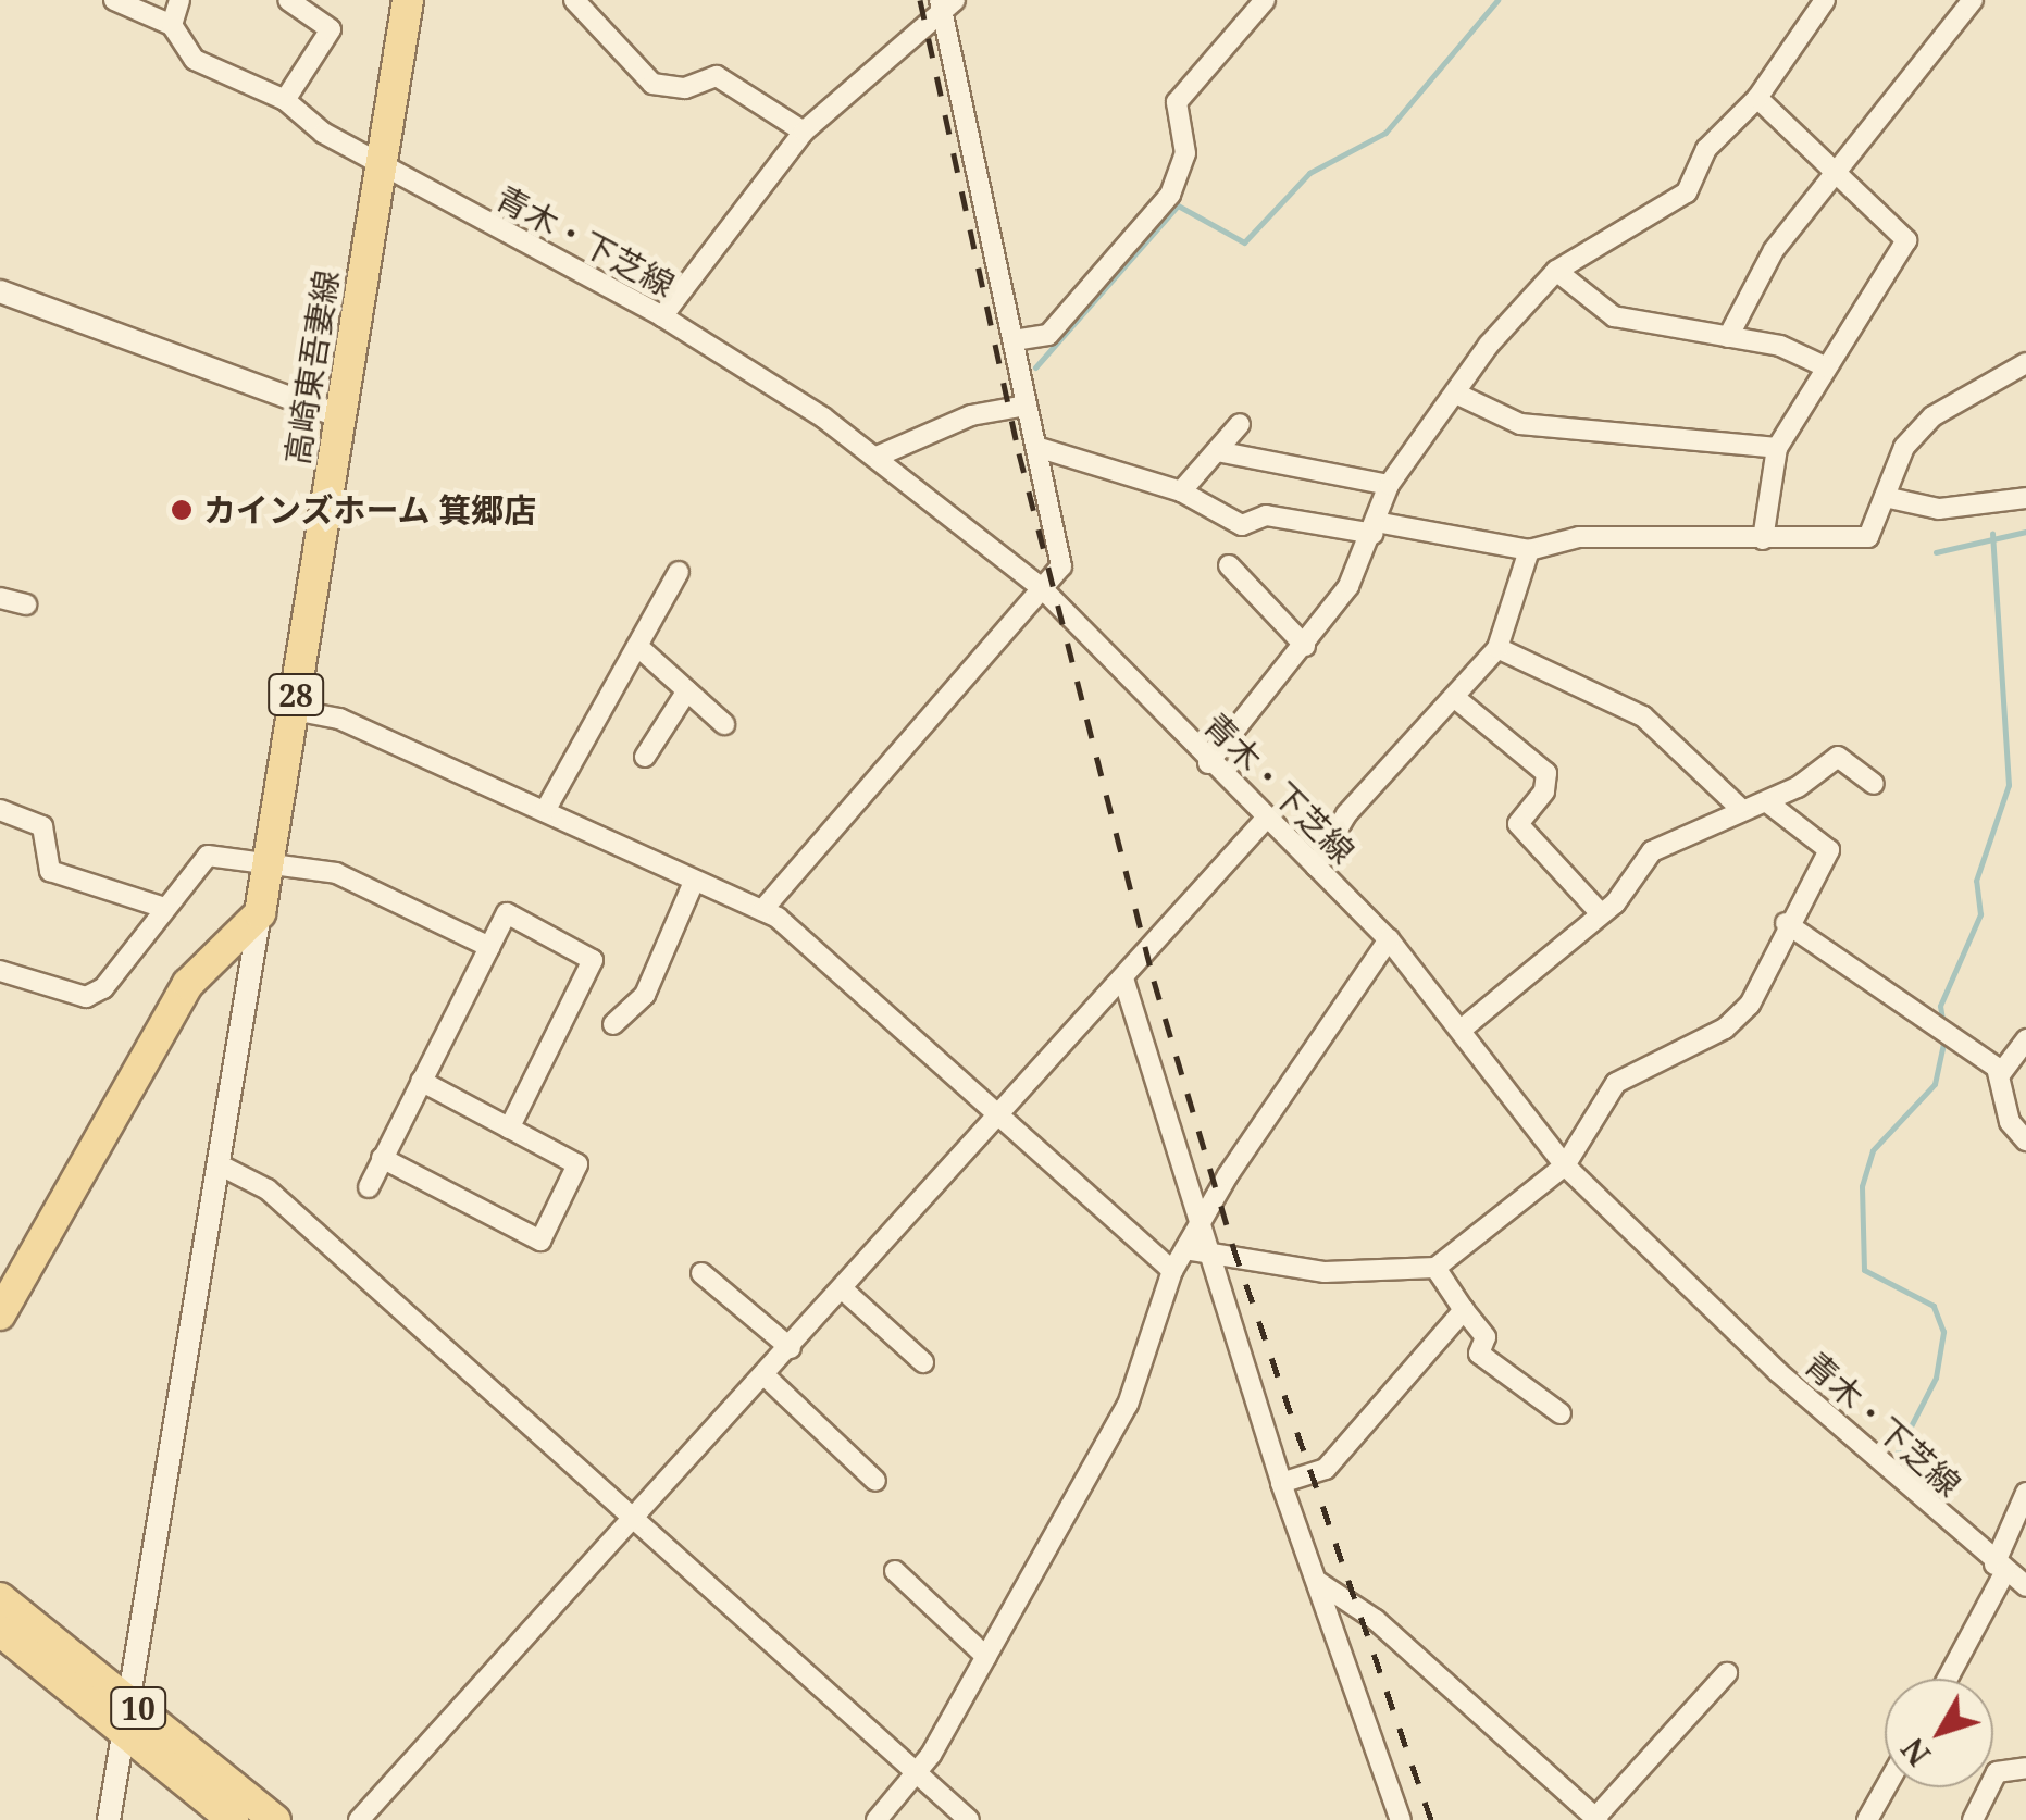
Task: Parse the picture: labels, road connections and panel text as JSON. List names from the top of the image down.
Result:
{
  "streets": {
    "main road": ["高崎東吾妻線", "28", "10"],
    "street": ["青木・下芝線"]
  },
  "crossings": [
    ["青木・下芝線", "高崎東吾妻線"]
  ],
  "places": ["カインズホーム 箕郷店"],
  "north": "bottom left"
}
